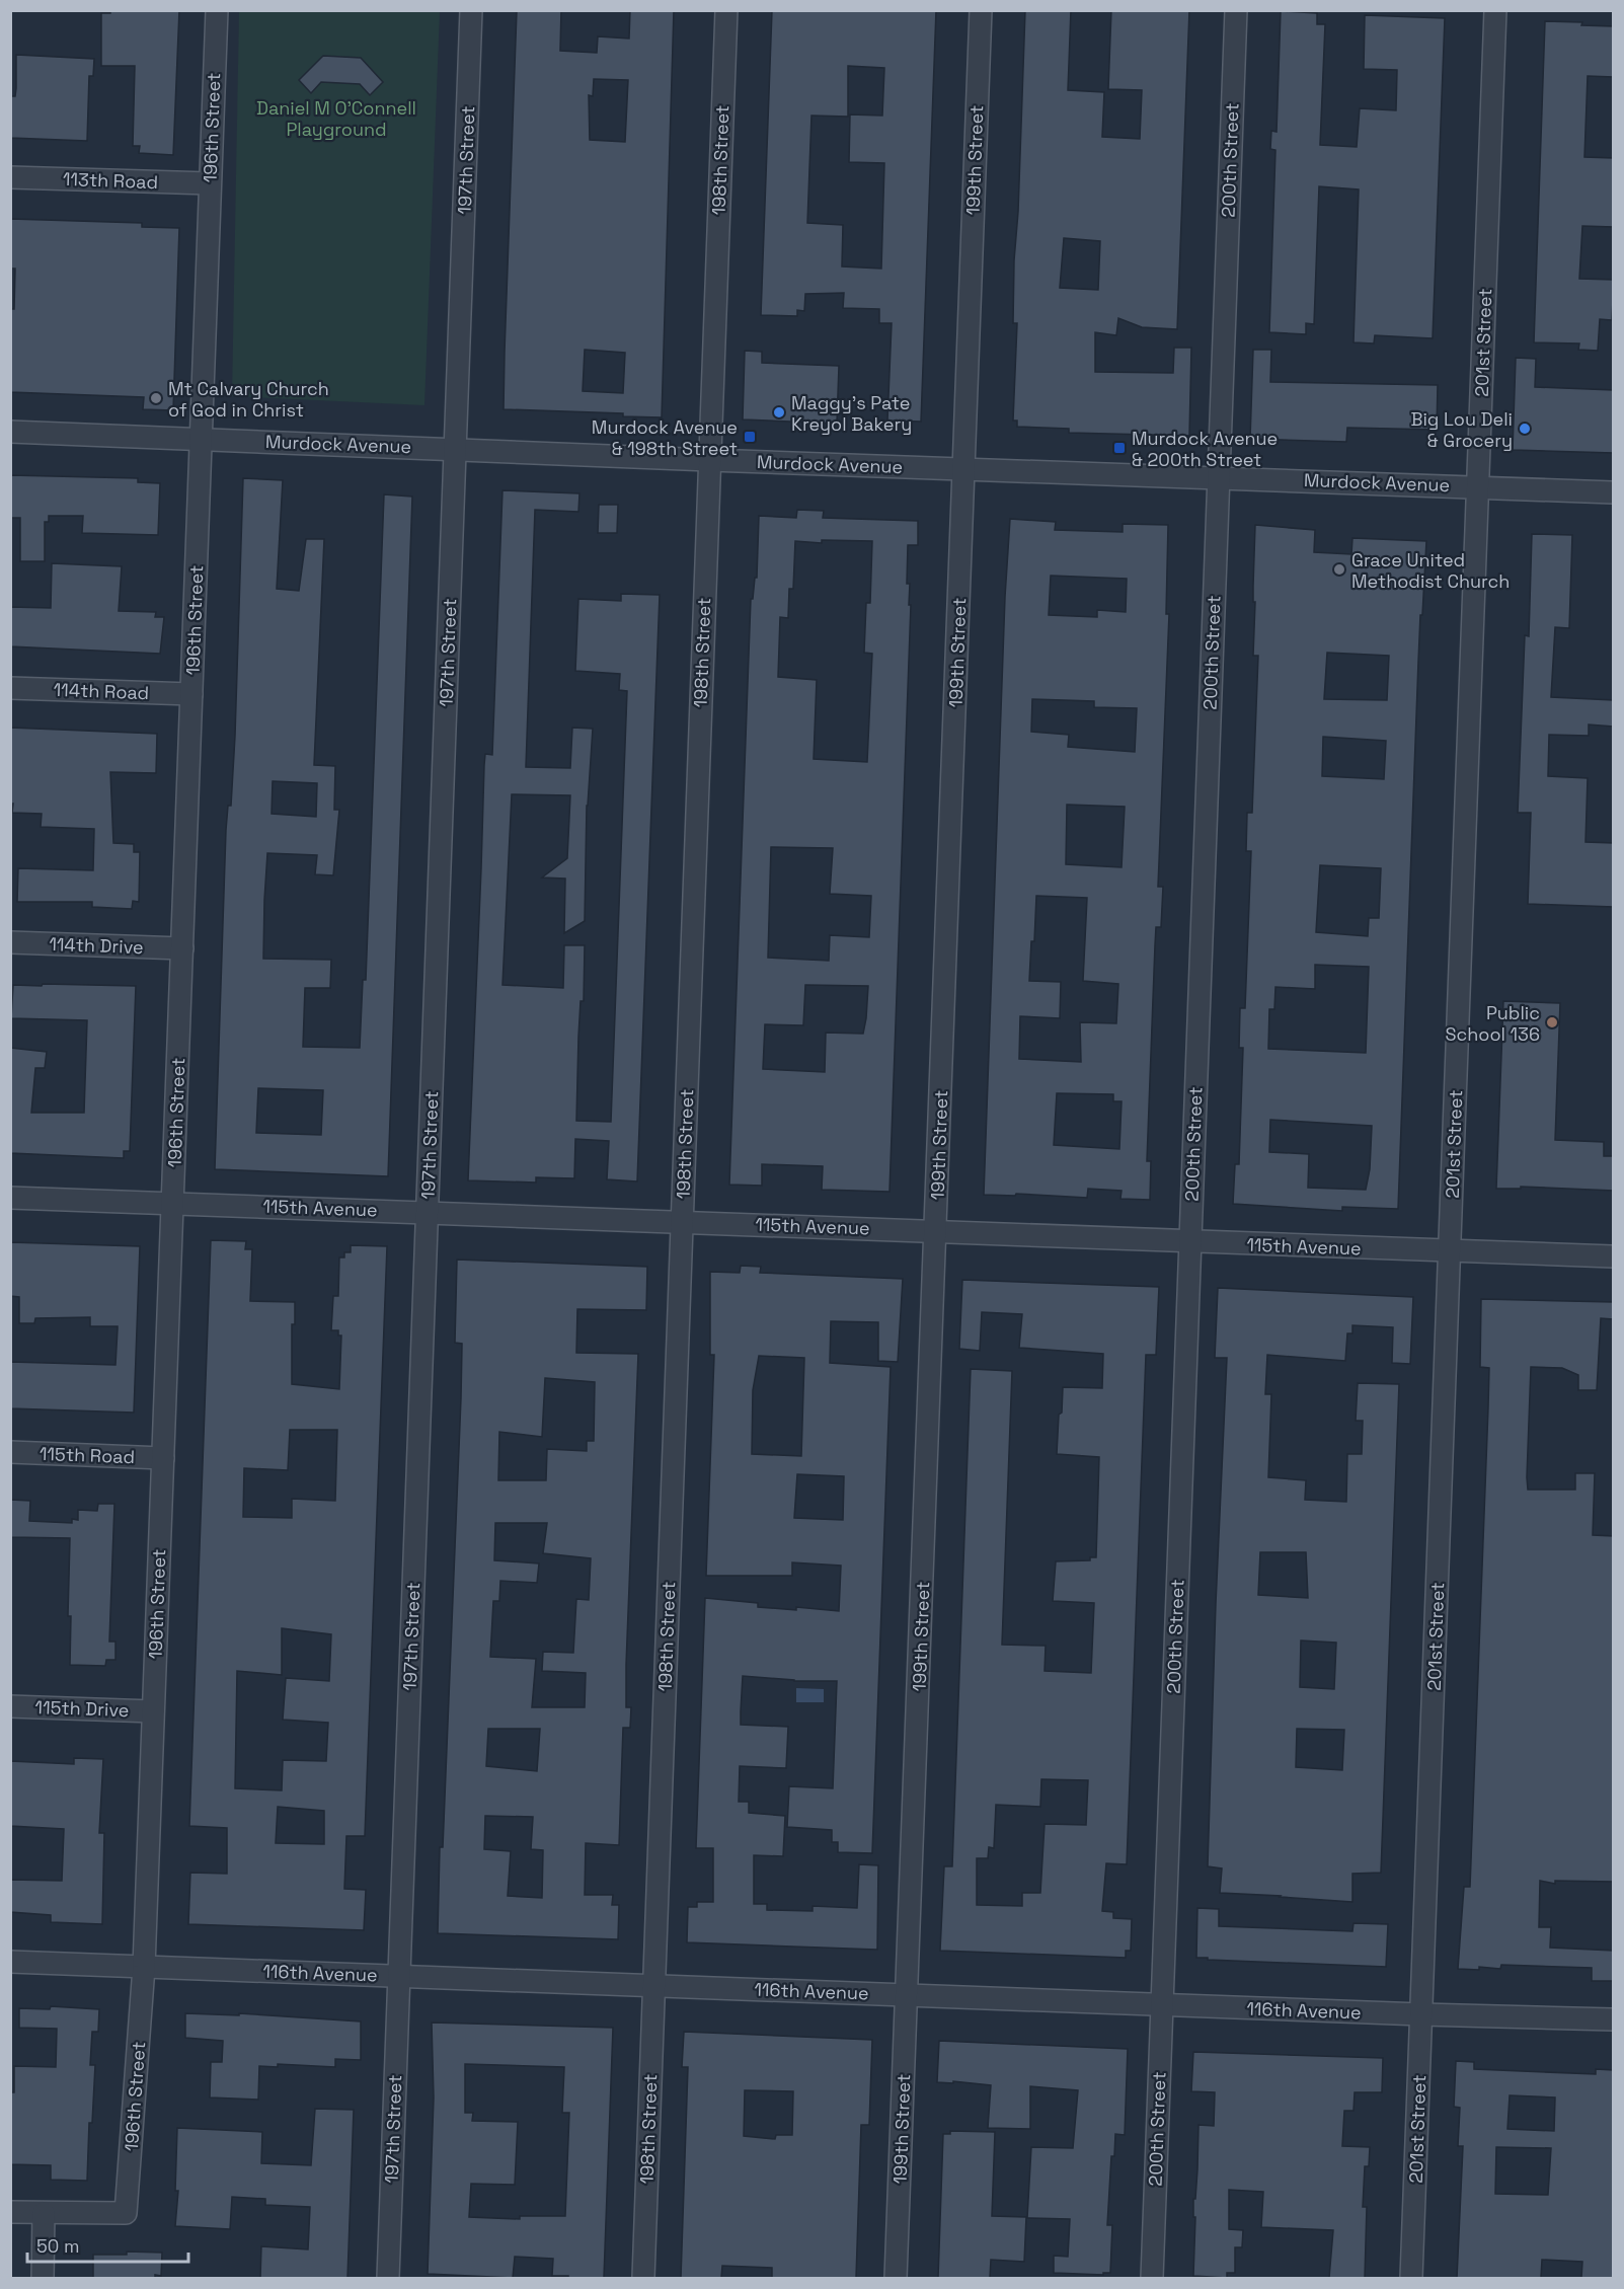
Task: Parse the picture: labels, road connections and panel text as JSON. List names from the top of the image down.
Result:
{
  "streets": {
    "street": [
      "196th Street",
      "197th Street",
      "198th Street",
      "199th Street",
      "200th Street",
      "113th Road",
      "201st Street",
      "Murdock Avenue",
      "114th Road",
      "114th Drive",
      "115th Avenue",
      "115th Road",
      "115th Drive",
      "116th Avenue"
    ]
  },
  "crossings": [
    ["196th Street", "113th Road"],
    ["196th Street", "Murdock Avenue"],
    ["196th Street", "114th Road"],
    ["196th Street", "114th Drive"],
    ["196th Street", "115th Avenue"],
    ["196th Street", "115th Road"],
    ["196th Street", "115th Drive"],
    ["196th Street", "116th Avenue"],
    ["197th Street", "Murdock Avenue"],
    ["197th Street", "115th Avenue"],
    ["197th Street", "116th Avenue"],
    ["198th Street", "Murdock Avenue"],
    ["198th Street", "115th Avenue"],
    ["198th Street", "116th Avenue"],
    ["199th Street", "Murdock Avenue"],
    ["199th Street", "115th Avenue"],
    ["199th Street", "116th Avenue"],
    ["200th Street", "Murdock Avenue"],
    ["200th Street", "115th Avenue"],
    ["200th Street", "116th Avenue"],
    ["201st Street", "Murdock Avenue"],
    ["201st Street", "115th Avenue"],
    ["201st Street", "116th Avenue"]
  ],
  "parks": ["Daniel M O'Connell Playground"],
  "places": {
    "other": [
      "Mt Calvary Church of God in Christ",
      "Maggy's Pate Kreyol Bakery",
      "Big Lou Deli & Grocery",
      "Grace United Methodist Church",
      "Public School 136"
    ],
    "transit": ["Murdock Avenue & 198th Street", "Murdock Avenue & 200th Street"]
  },
  "scale_bar": "50 m"
}
